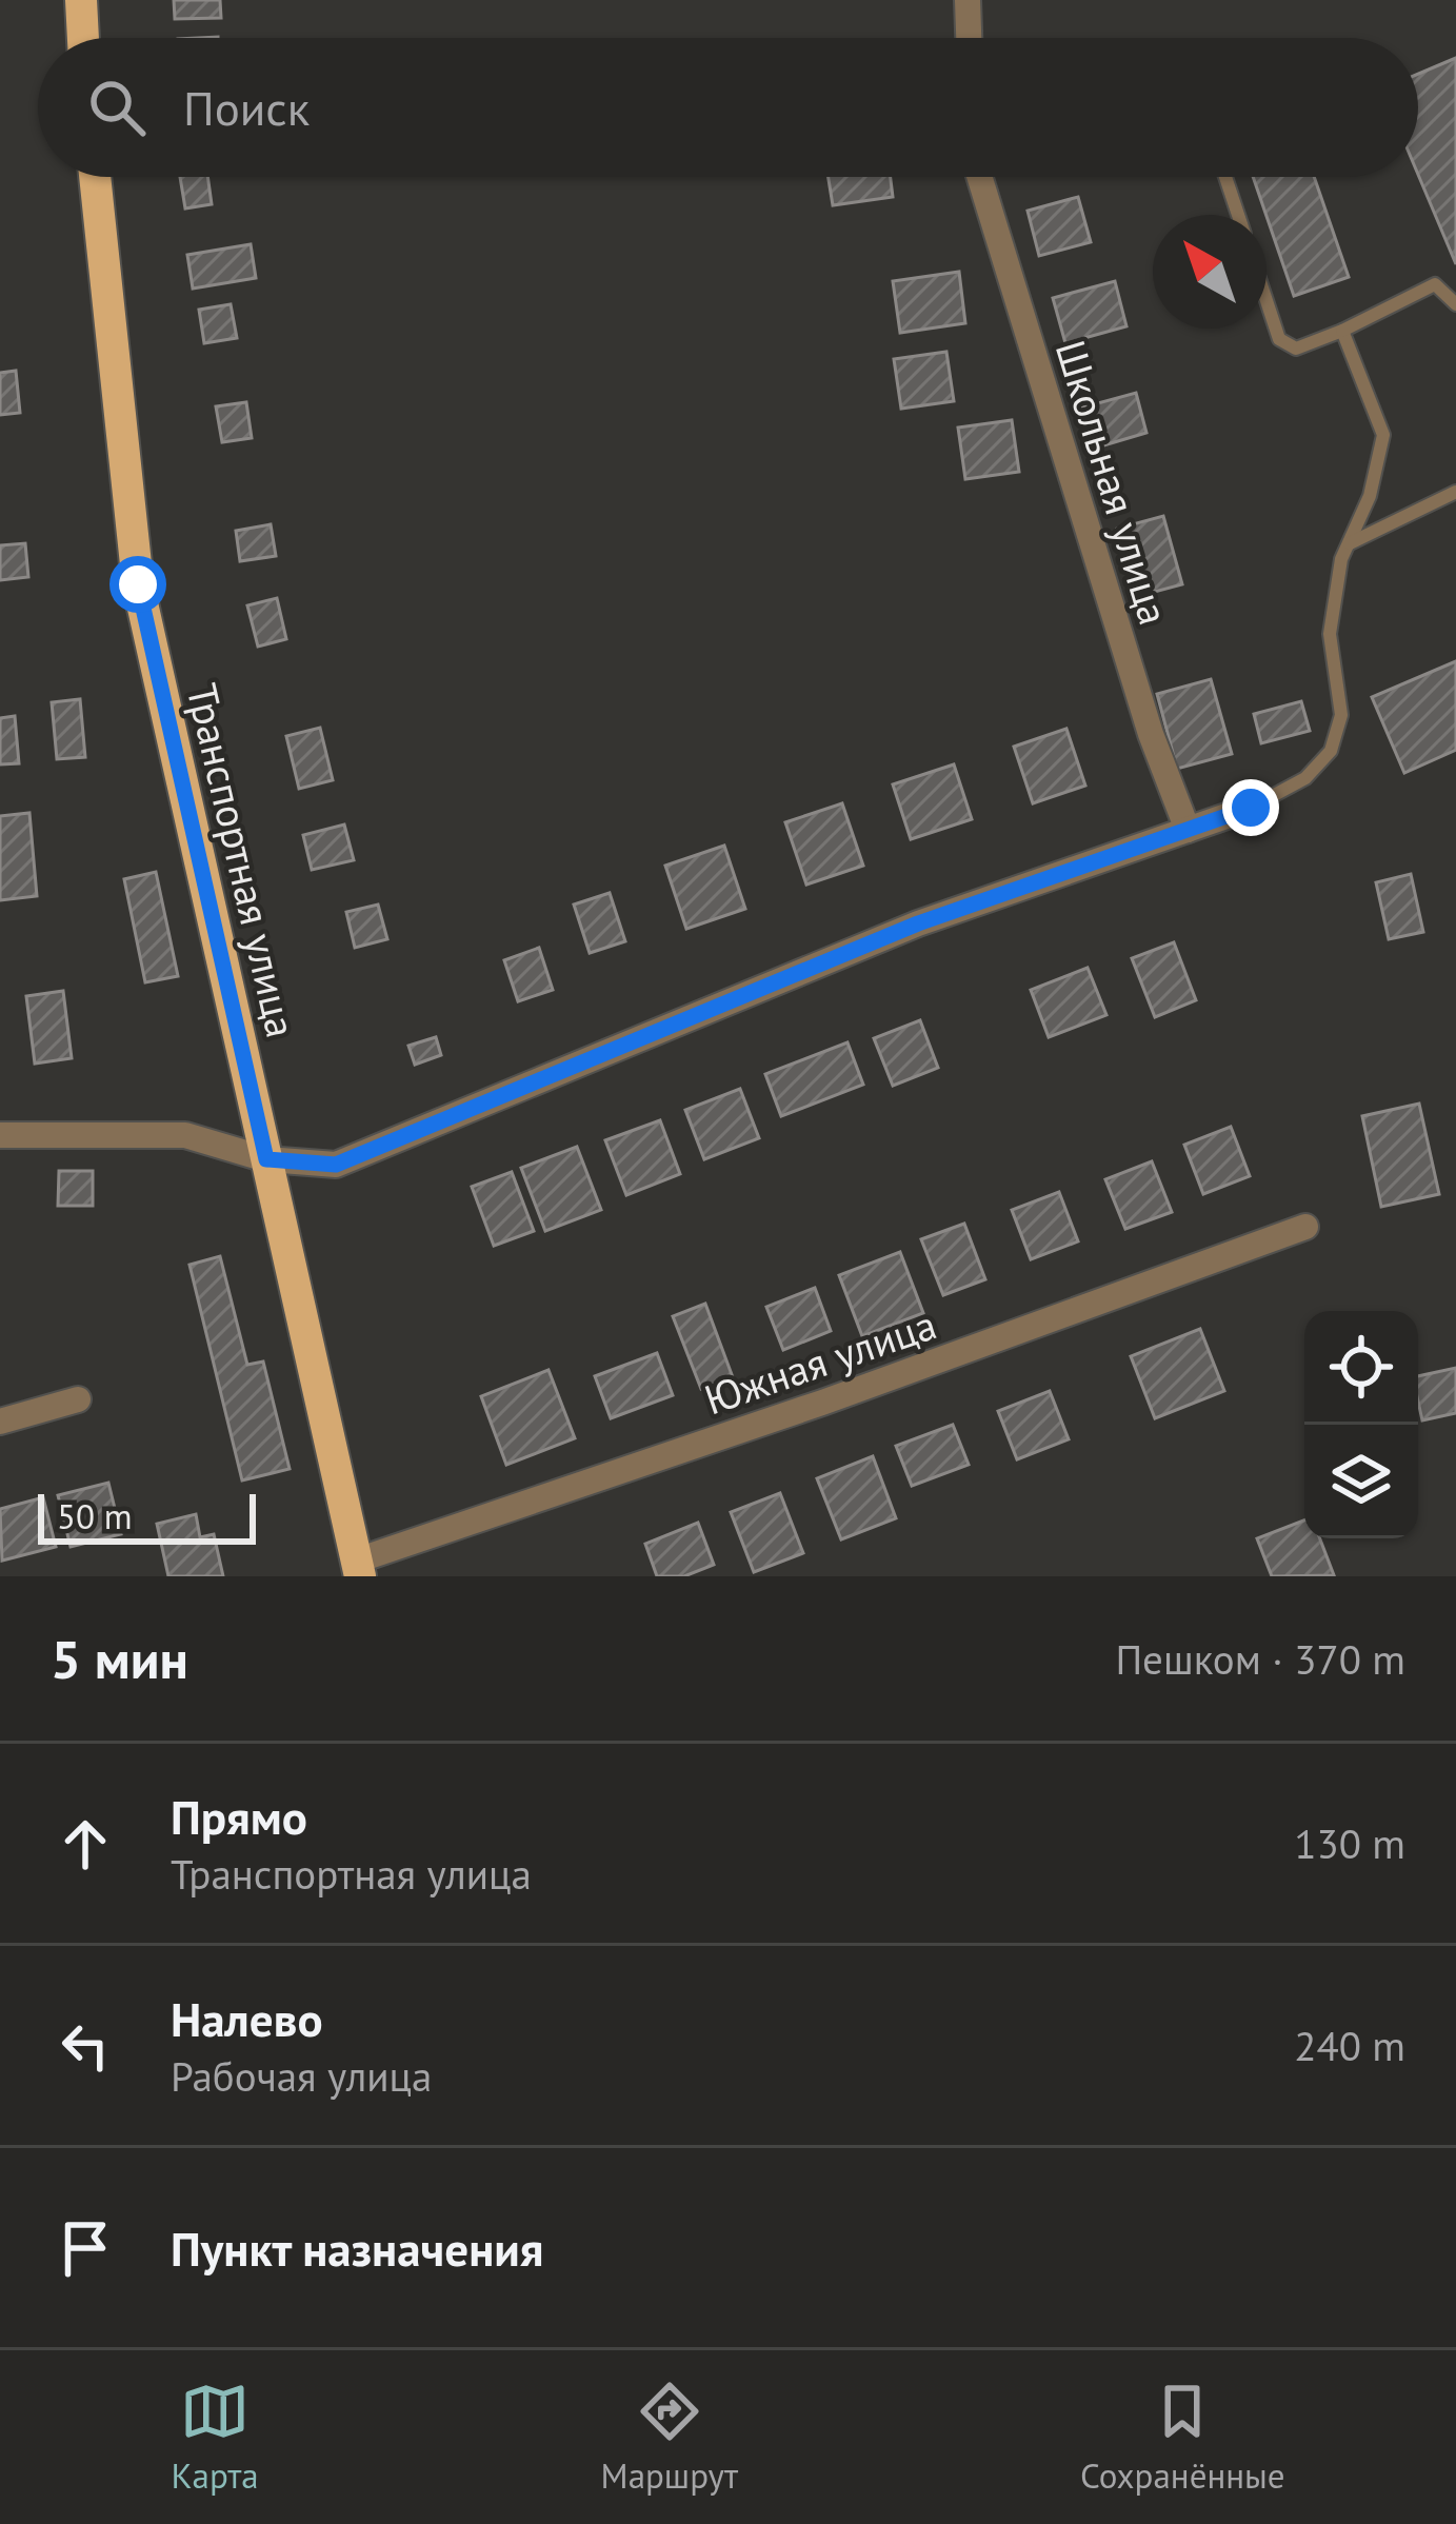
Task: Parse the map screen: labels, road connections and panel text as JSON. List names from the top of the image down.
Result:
{
  "streets": {
    "main road": ["Транспортная улица"],
    "street": ["Школьная улица", "Южная улица"]
  },
  "crossings": [
    ["Транспортная улица", "Южная улица"]
  ],
  "scale_bar": "50 m",
  "north": "top left",
  "page": {
    "search": "Поиск",
    "scale": "50 m",
    "heading": ["5 мин", "Пешком · 370 m"],
    "list": [
      ["Прямо", "Транспортная улица", "130 m"],
      ["Налево", "Рабочая улица", "240 m"],
      "Пункт назначения"
    ],
    "nav": ["Карта", "Маршрут", "Сохранённые"]
  }
}
